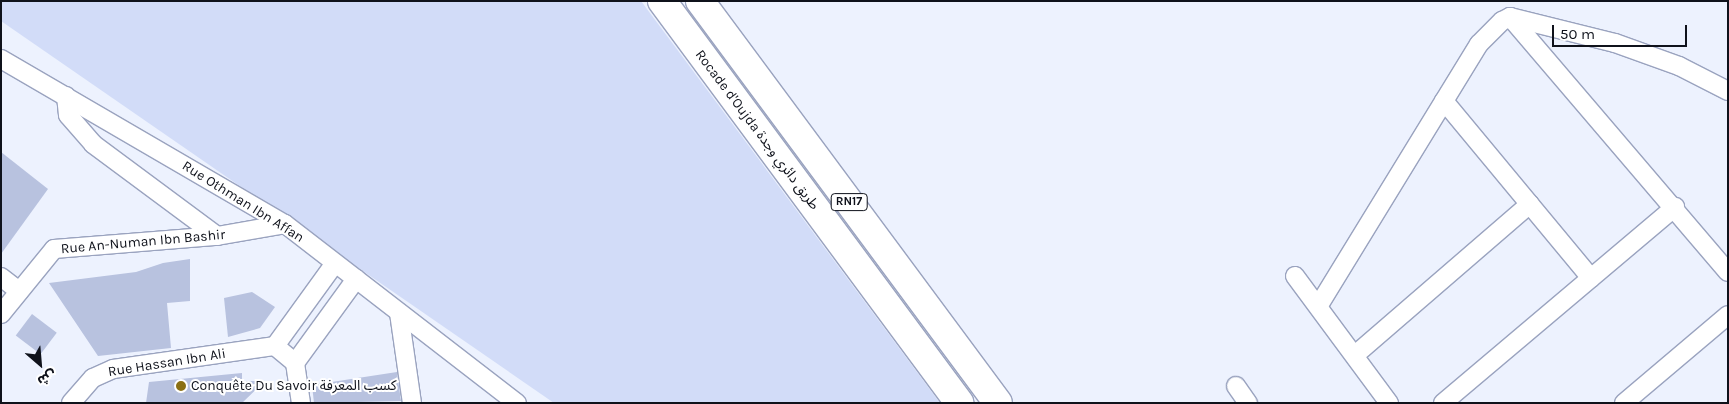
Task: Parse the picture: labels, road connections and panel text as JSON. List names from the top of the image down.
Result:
{
  "streets": {
    "highway": ["Rocade d'Oujda طريق دائري وجدة", "RN17"],
    "street": ["Rue Othman Ibn Affan", "Rue An-Numan Ibn Bashir", "Rue Hassan Ibn Ali"]
  },
  "crossings": [
    ["Rue Othman Ibn Affan", "Rue An-Numan Ibn Bashir"]
  ],
  "places": ["Conquête Du Savoir كسب المعرفة"],
  "scale_bar": "50 m",
  "north": "bottom right"
}
